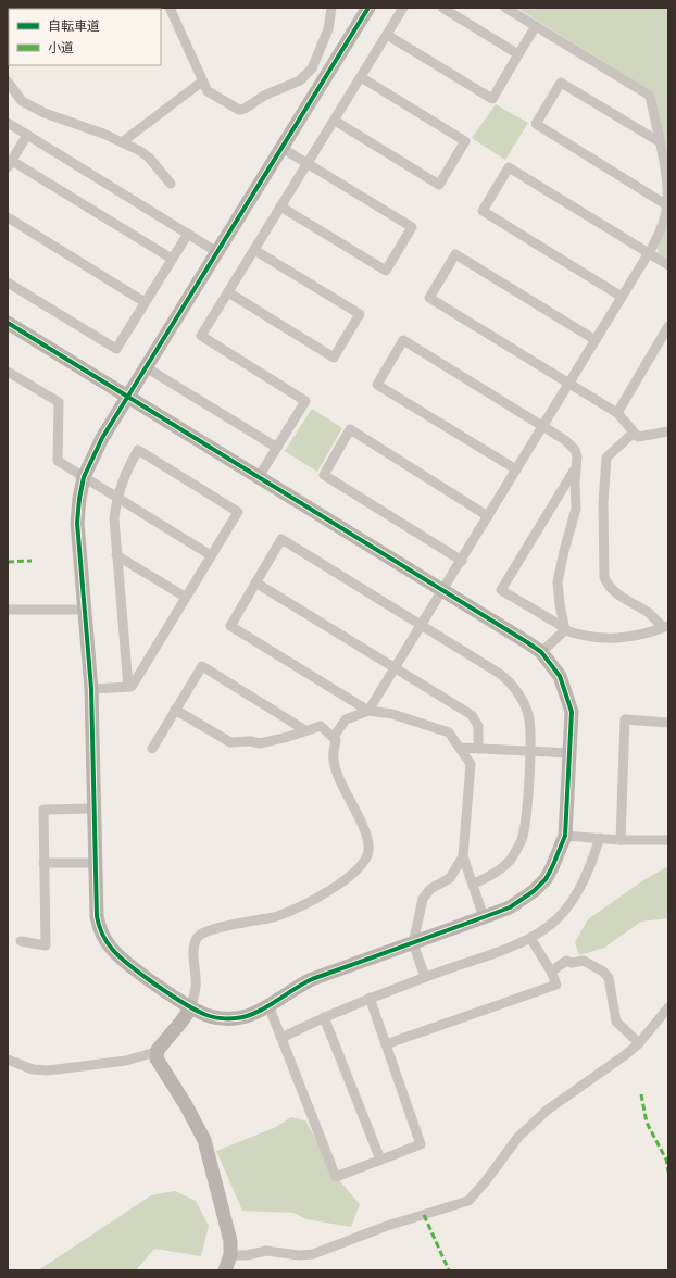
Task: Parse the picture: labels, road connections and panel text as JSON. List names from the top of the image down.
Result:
{
  "legend": ["自転車道", "小道"]
}
